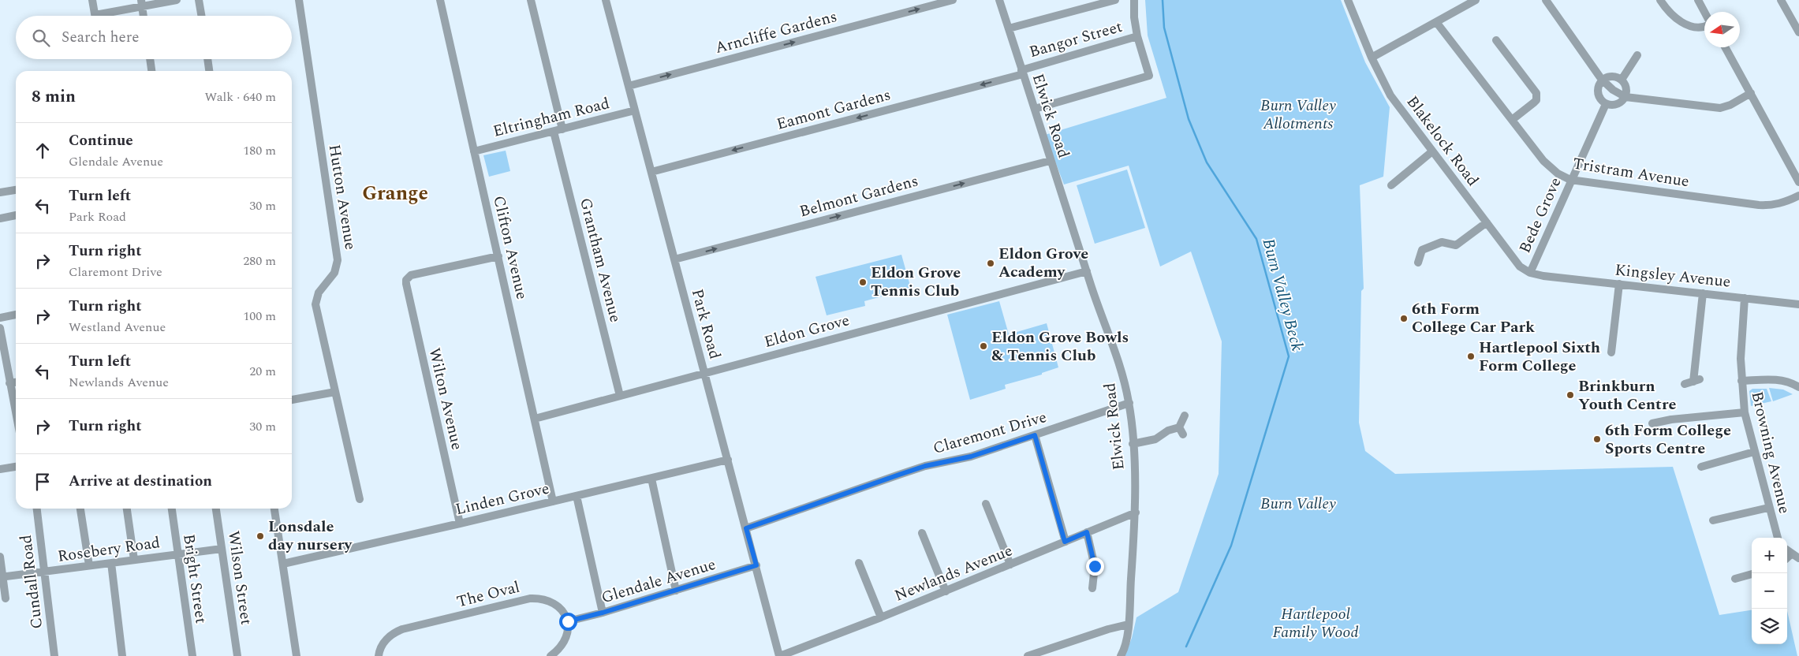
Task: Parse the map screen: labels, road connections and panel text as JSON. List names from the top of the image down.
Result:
{
  "streets": {
    "street": [
      "Arncliffe Gardens",
      "Bangor Street",
      "Eamont Gardens",
      "Elwick Road",
      "Eltringham Road",
      "Blakelock Road",
      "Tristram Avenue",
      "Belmont Gardens",
      "Hutton Avenue",
      "Bede Grove",
      "Clifton Avenue",
      "Grantham Avenue",
      "Kingsley Avenue",
      "Park Road",
      "Eldon Grove",
      "Wilton Avenue",
      "Claremont Drive",
      "Browning Avenue",
      "Linden Grove",
      "Rosebery Road",
      "Newlands Avenue",
      "Wilson Street",
      "Bright Street",
      "Glendale Avenue",
      "Cundall Road",
      "The Oval"
    ]
  },
  "crossings": [
    ["Arncliffe Gardens", "Park Road"],
    ["Bangor Street", "Eamont Gardens"],
    ["Bangor Street", "Elwick Road"],
    ["Eamont Gardens", "Elwick Road"],
    ["Eamont Gardens", "Park Road"],
    ["Elwick Road", "Belmont Gardens"],
    ["Elwick Road", "Eldon Grove"],
    ["Elwick Road", "Claremont Drive"],
    ["Elwick Road", "Newlands Avenue"],
    ["Eltringham Road", "Clifton Avenue"],
    ["Eltringham Road", "Grantham Avenue"],
    ["Eltringham Road", "Park Road"],
    ["Blakelock Road", "Bede Grove"],
    ["Blakelock Road", "Kingsley Avenue"],
    ["Tristram Avenue", "Bede Grove"],
    ["Belmont Gardens", "Park Road"],
    ["Clifton Avenue", "Eldon Grove"],
    ["Clifton Avenue", "Wilton Avenue"],
    ["Clifton Avenue", "Linden Grove"],
    ["Grantham Avenue", "Eldon Grove"],
    ["Kingsley Avenue", "Browning Avenue"],
    ["Park Road", "Eldon Grove"],
    ["Park Road", "Claremont Drive"],
    ["Park Road", "Linden Grove"],
    ["Park Road", "Newlands Avenue"],
    ["Park Road", "Glendale Avenue"],
    ["Wilton Avenue", "Linden Grove"],
    ["Rosebery Road", "Wilson Street"],
    ["Rosebery Road", "Bright Street"],
    ["Rosebery Road", "Cundall Road"],
    ["Glendale Avenue", "The Oval"]
  ],
  "one_way": ["Arncliffe Gardens", "Eamont Gardens", "Belmont Gardens"],
  "districts": ["Grange"],
  "water": ["Burn Valley Beck"],
  "parks": ["Burn Valley Allotments", "Burn Valley", "Hartlepool Family Wood"],
  "places": [
    "Eldon Grove Academy",
    "Eldon Grove Tennis Club",
    "6th Form College Car Park",
    "Eldon Grove Bowls & Tennis Club",
    "Hartlepool Sixth Form College",
    "Brinkburn Youth Centre",
    "6th Form College Sports Centre",
    "Lonsdale day nursery"
  ],
  "north": "left",
  "page": {
    "search": "Search here",
    "heading": ["8 min", "Walk · 640 m"],
    "list": [
      ["Continue", "Glendale Avenue", "180 m"],
      ["Turn left", "Park Road", "30 m"],
      ["Turn right", "Claremont Drive", "280 m"],
      ["Turn right", "Westland Avenue", "100 m"],
      ["Turn left", "Newlands Avenue", "20 m"],
      ["Turn right", "30 m"],
      "Arrive at destination"
    ],
    "map_buttons": ["+", "−"]
  }
}
